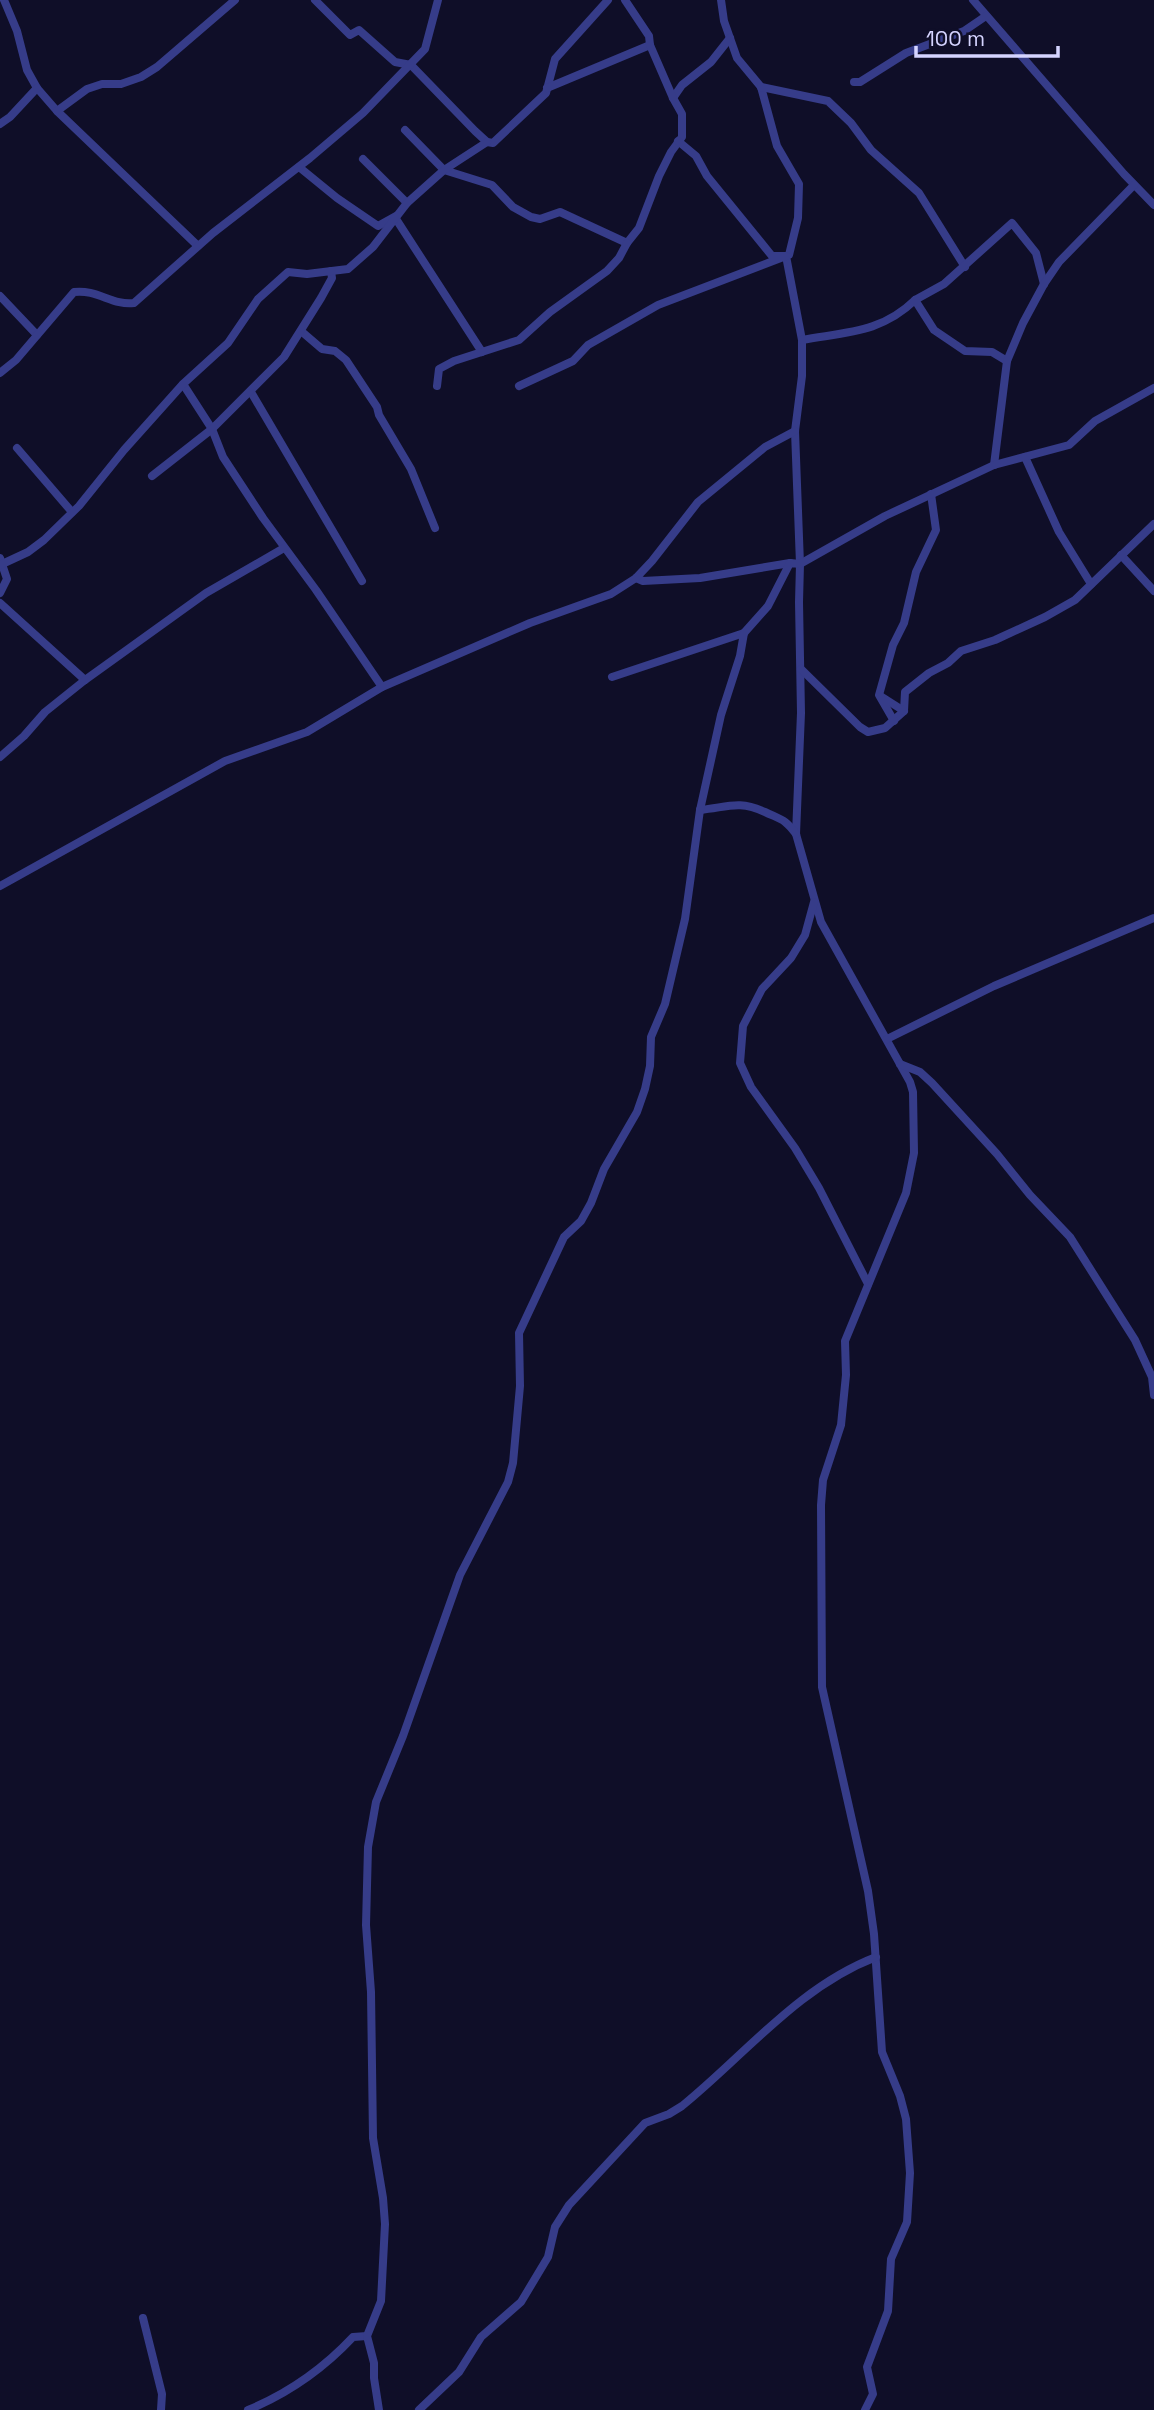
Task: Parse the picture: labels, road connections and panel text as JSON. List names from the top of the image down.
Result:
{
  "scale_bar": "100 m"
}
